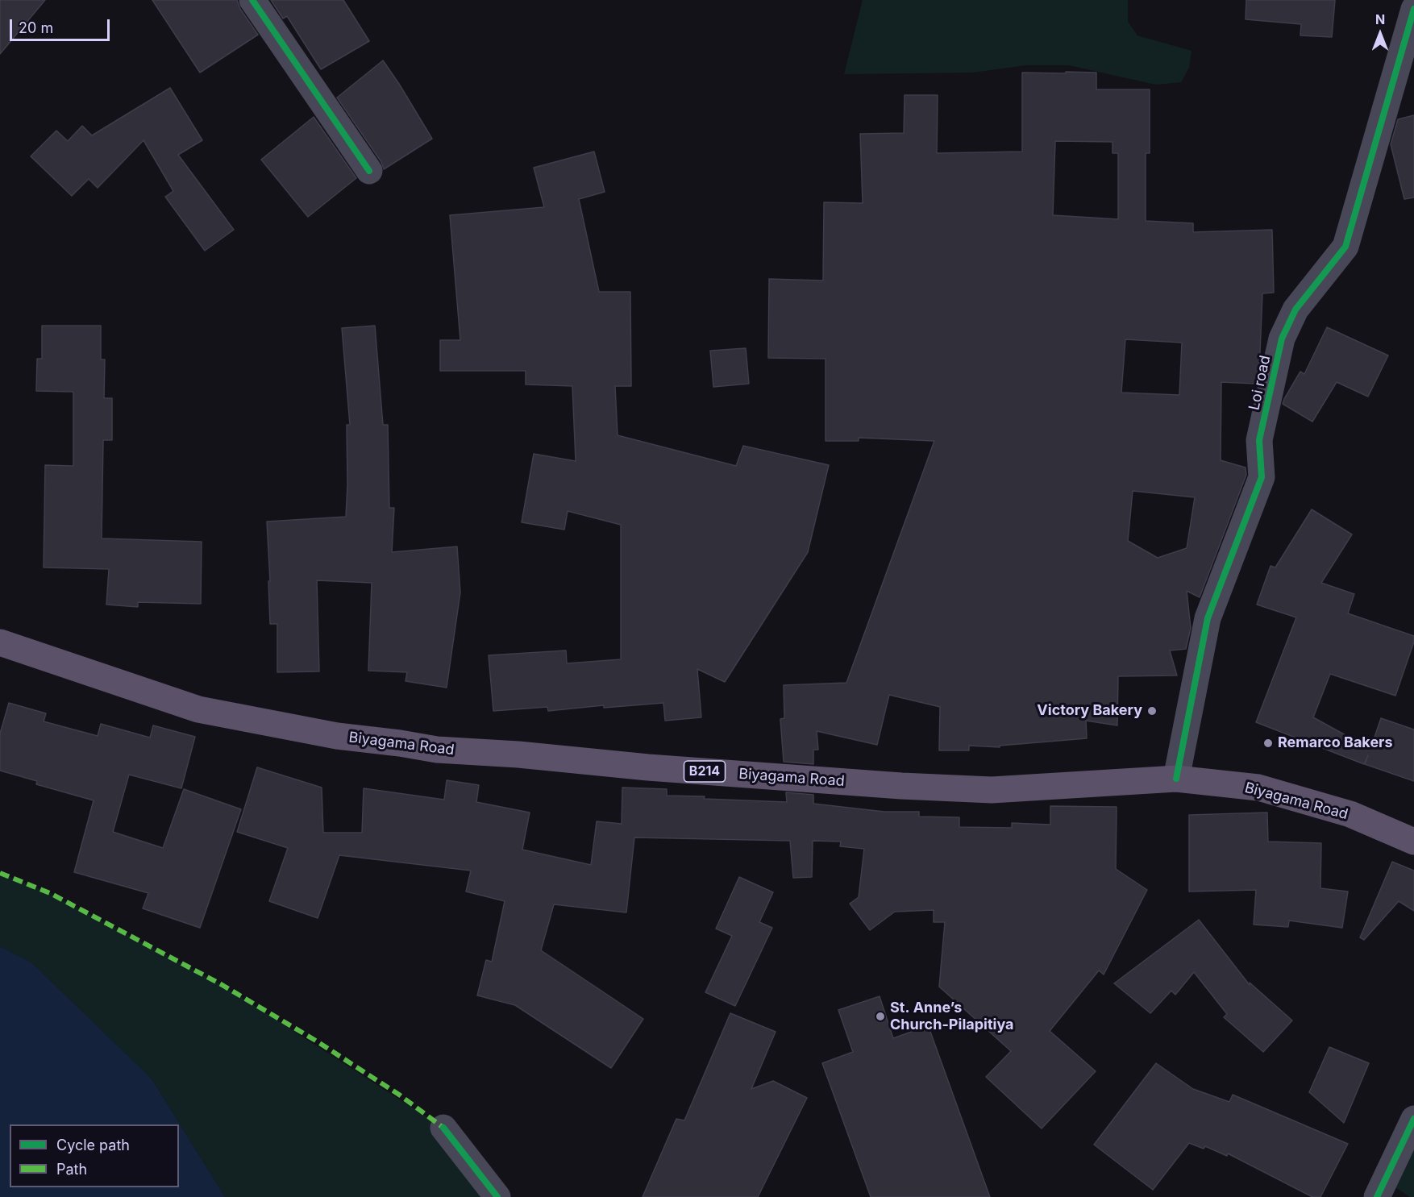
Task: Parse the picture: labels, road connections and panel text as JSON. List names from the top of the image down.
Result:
{
  "streets": {
    "main road": ["Biyagama Road", "B214"],
    "street": ["Loi road"]
  },
  "crossings": [
    ["Loi road", "Biyagama Road"]
  ],
  "places": ["Victory Bakery", "Remarco Bakers", "St. Anne’s Church-Pilapitiya"],
  "legend": ["Cycle path", "Path"],
  "scale_bar": "20 m",
  "north": "top"
}
